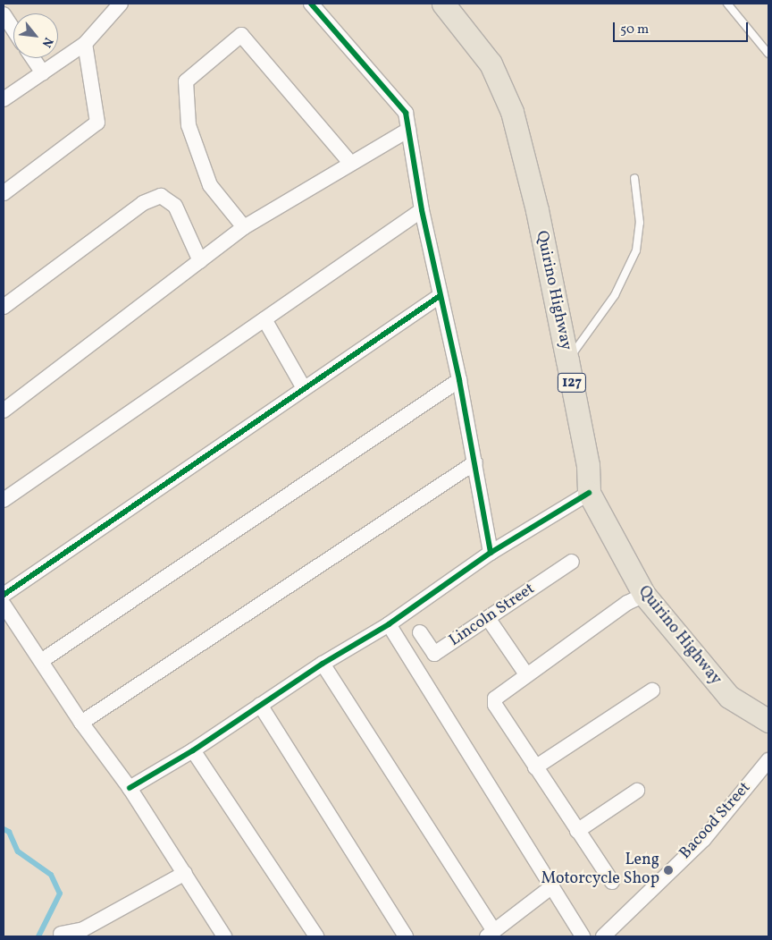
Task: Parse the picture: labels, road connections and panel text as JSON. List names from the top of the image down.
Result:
{
  "streets": {
    "main road": ["Quirino Highway", "127"],
    "street": ["Lincoln Street", "Bacood Street"]
  },
  "places": ["Leng Motorcycle Shop"],
  "scale_bar": "50 m",
  "north": "bottom right"
}
